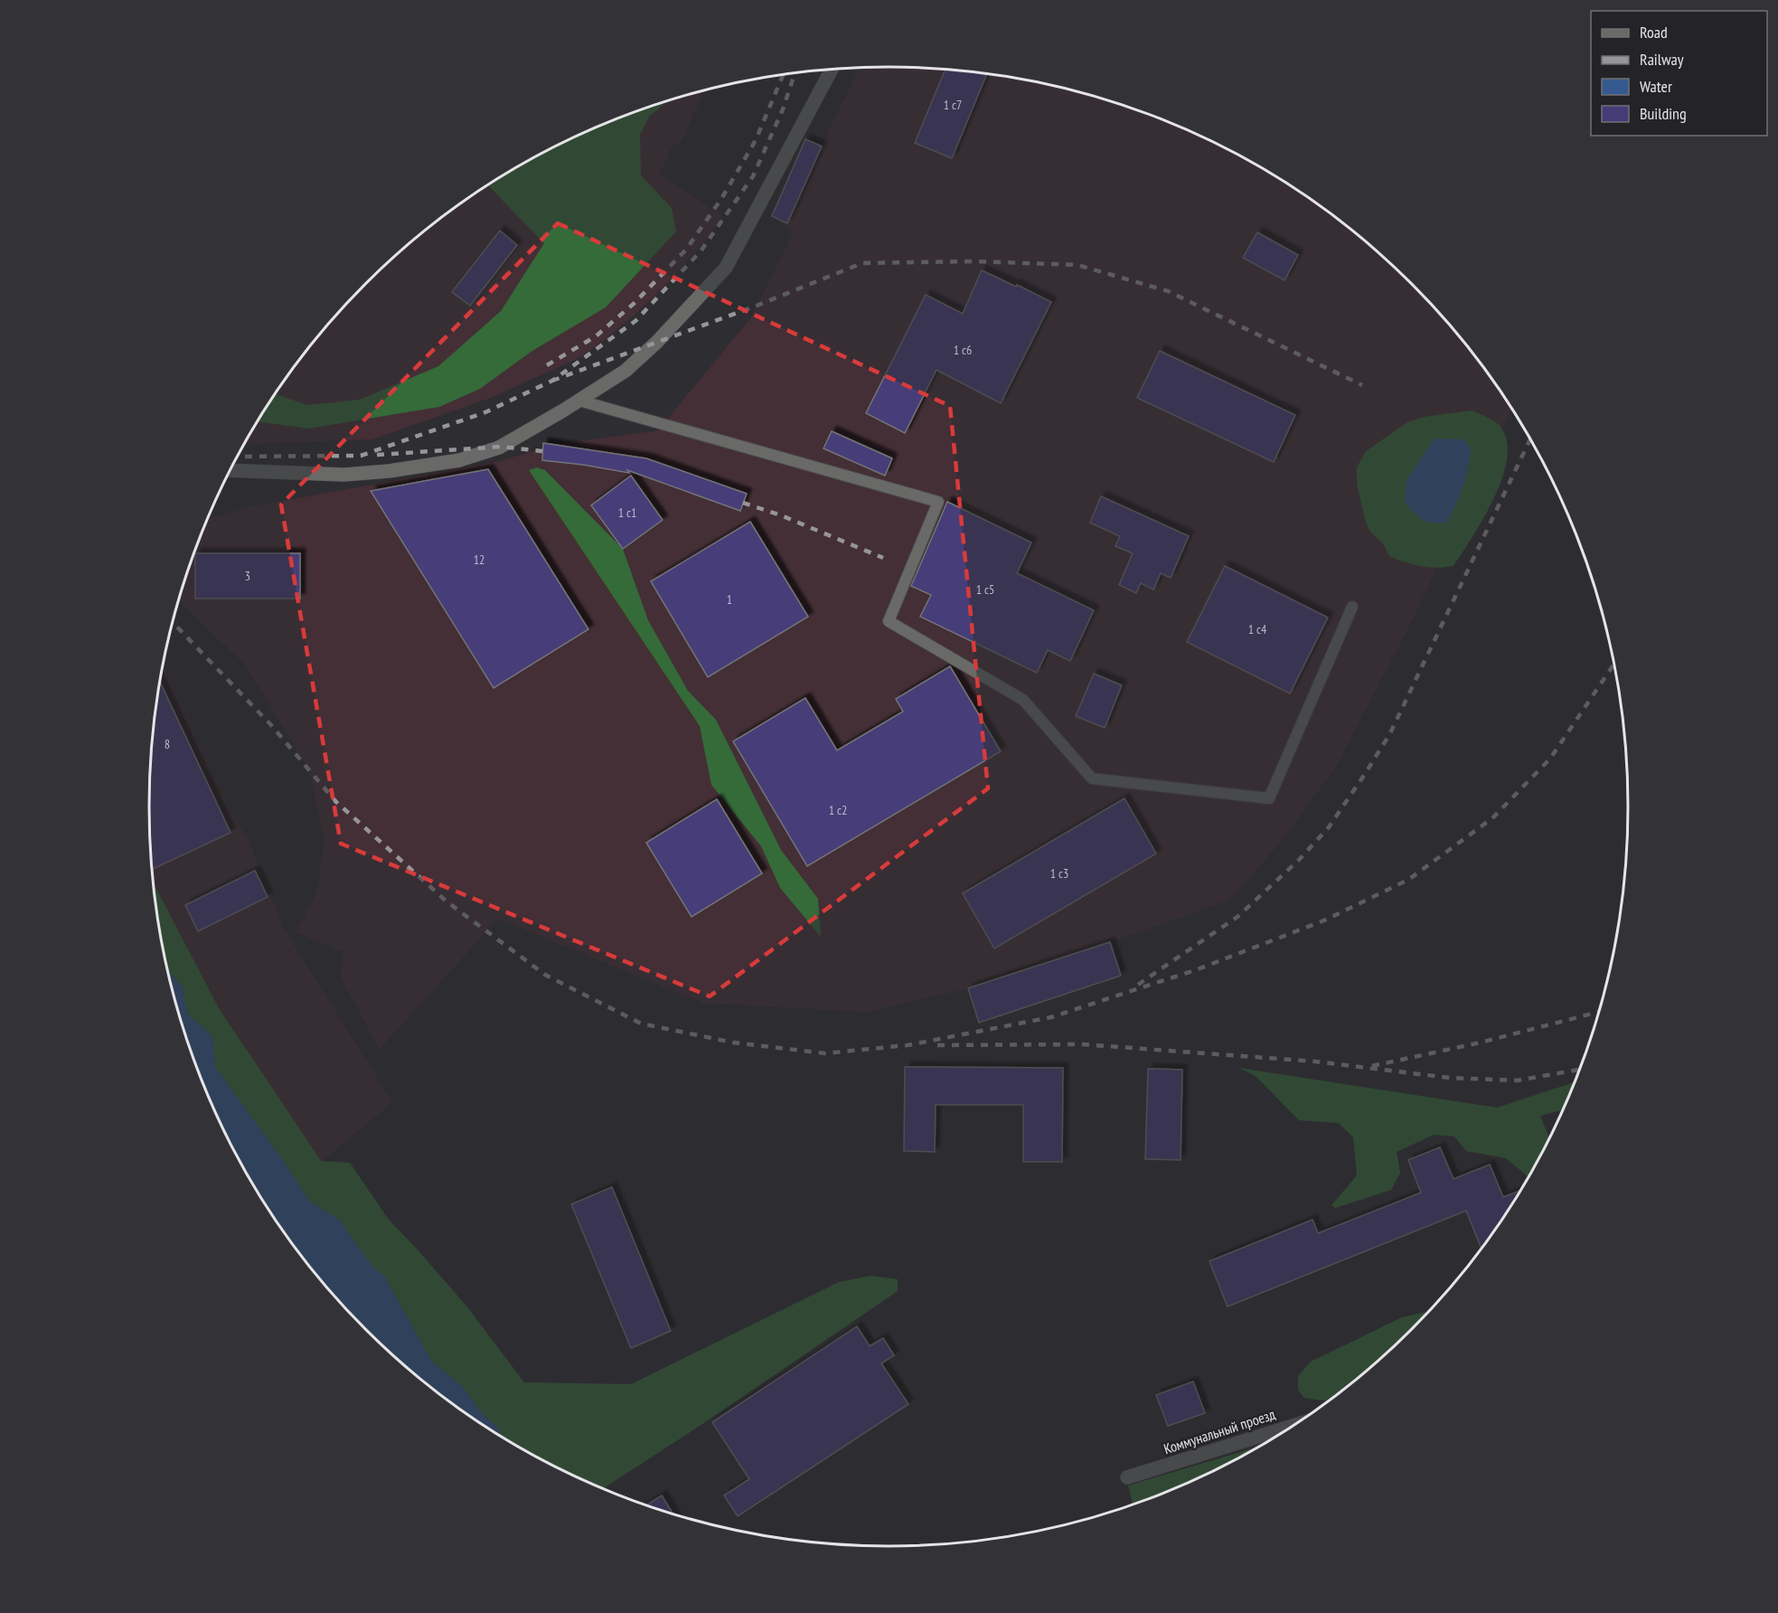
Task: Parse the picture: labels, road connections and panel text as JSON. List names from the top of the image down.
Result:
{
  "streets": {
    "street": ["Коммунальный проезд"]
  },
  "house_numbers": [
    "1 с7",
    "1 с6",
    "1 с1",
    "12",
    "3",
    "1 с5",
    "1",
    "1 с4",
    "8",
    "1 с2",
    "1 с3"
  ],
  "legend": [
    "Road",
    "Railway",
    "Water",
    "Building"
  ]
}
